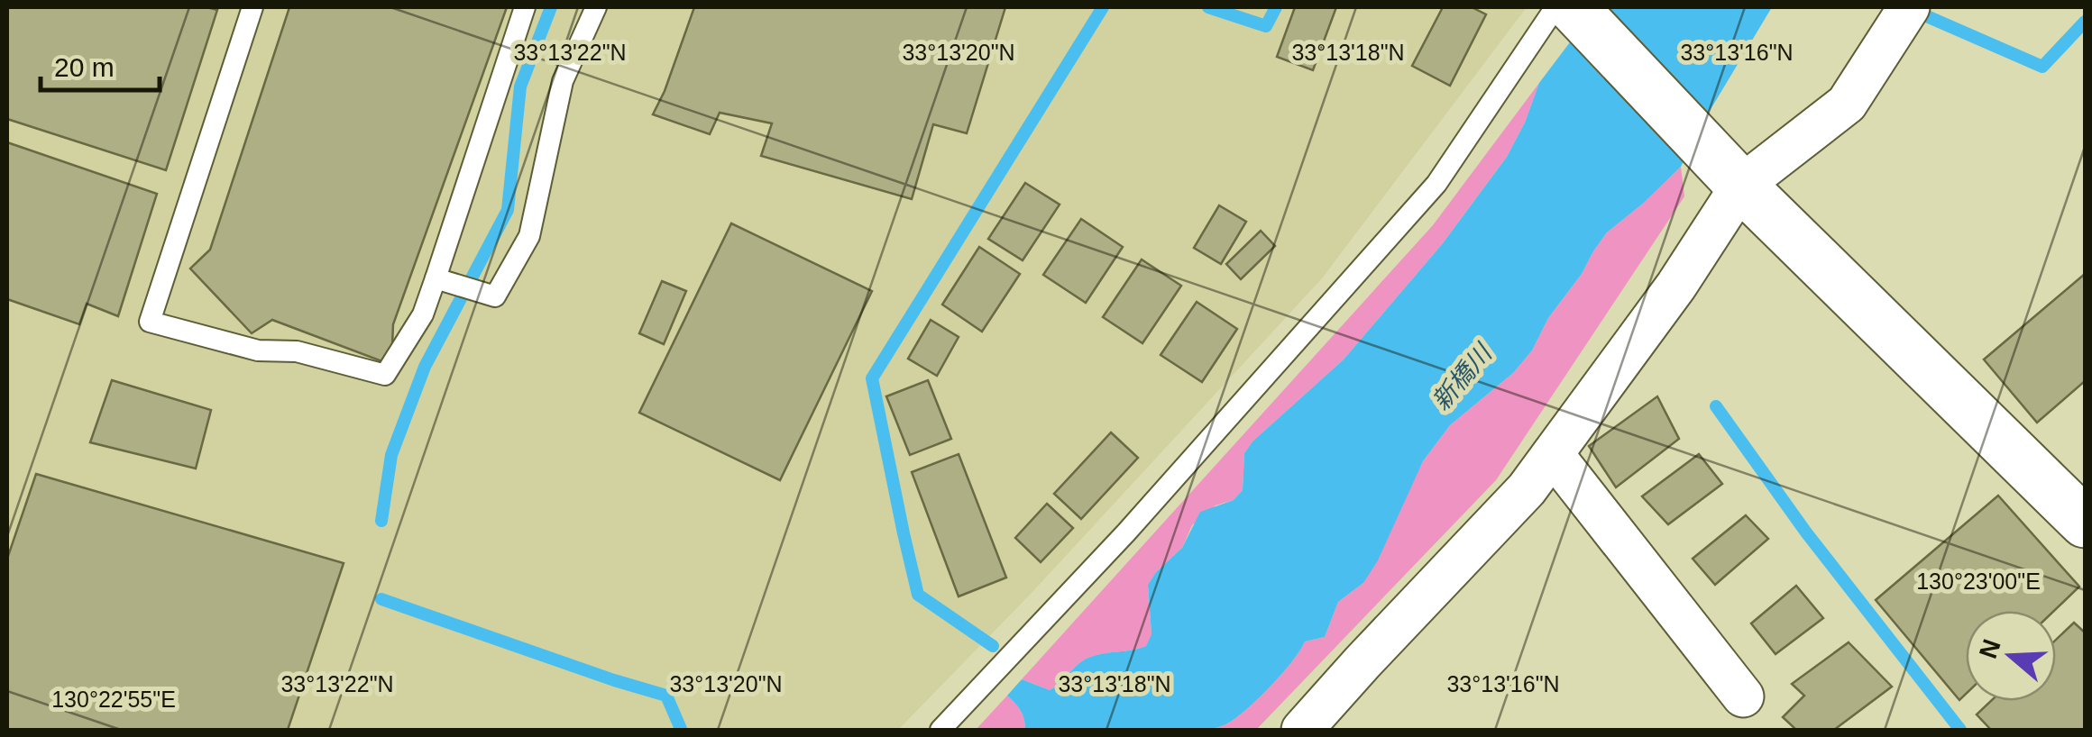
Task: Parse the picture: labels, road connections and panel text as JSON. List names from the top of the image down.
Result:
{
  "water": ["新橋川"],
  "scale_bar": "20 m",
  "north": "left",
  "coordinates": [
    "33°13'22\"N",
    "33°13'20\"N",
    "33°13'18\"N",
    "33°13'16\"N",
    "130°23'00\"E",
    "130°22'55\"E"
  ]
}
